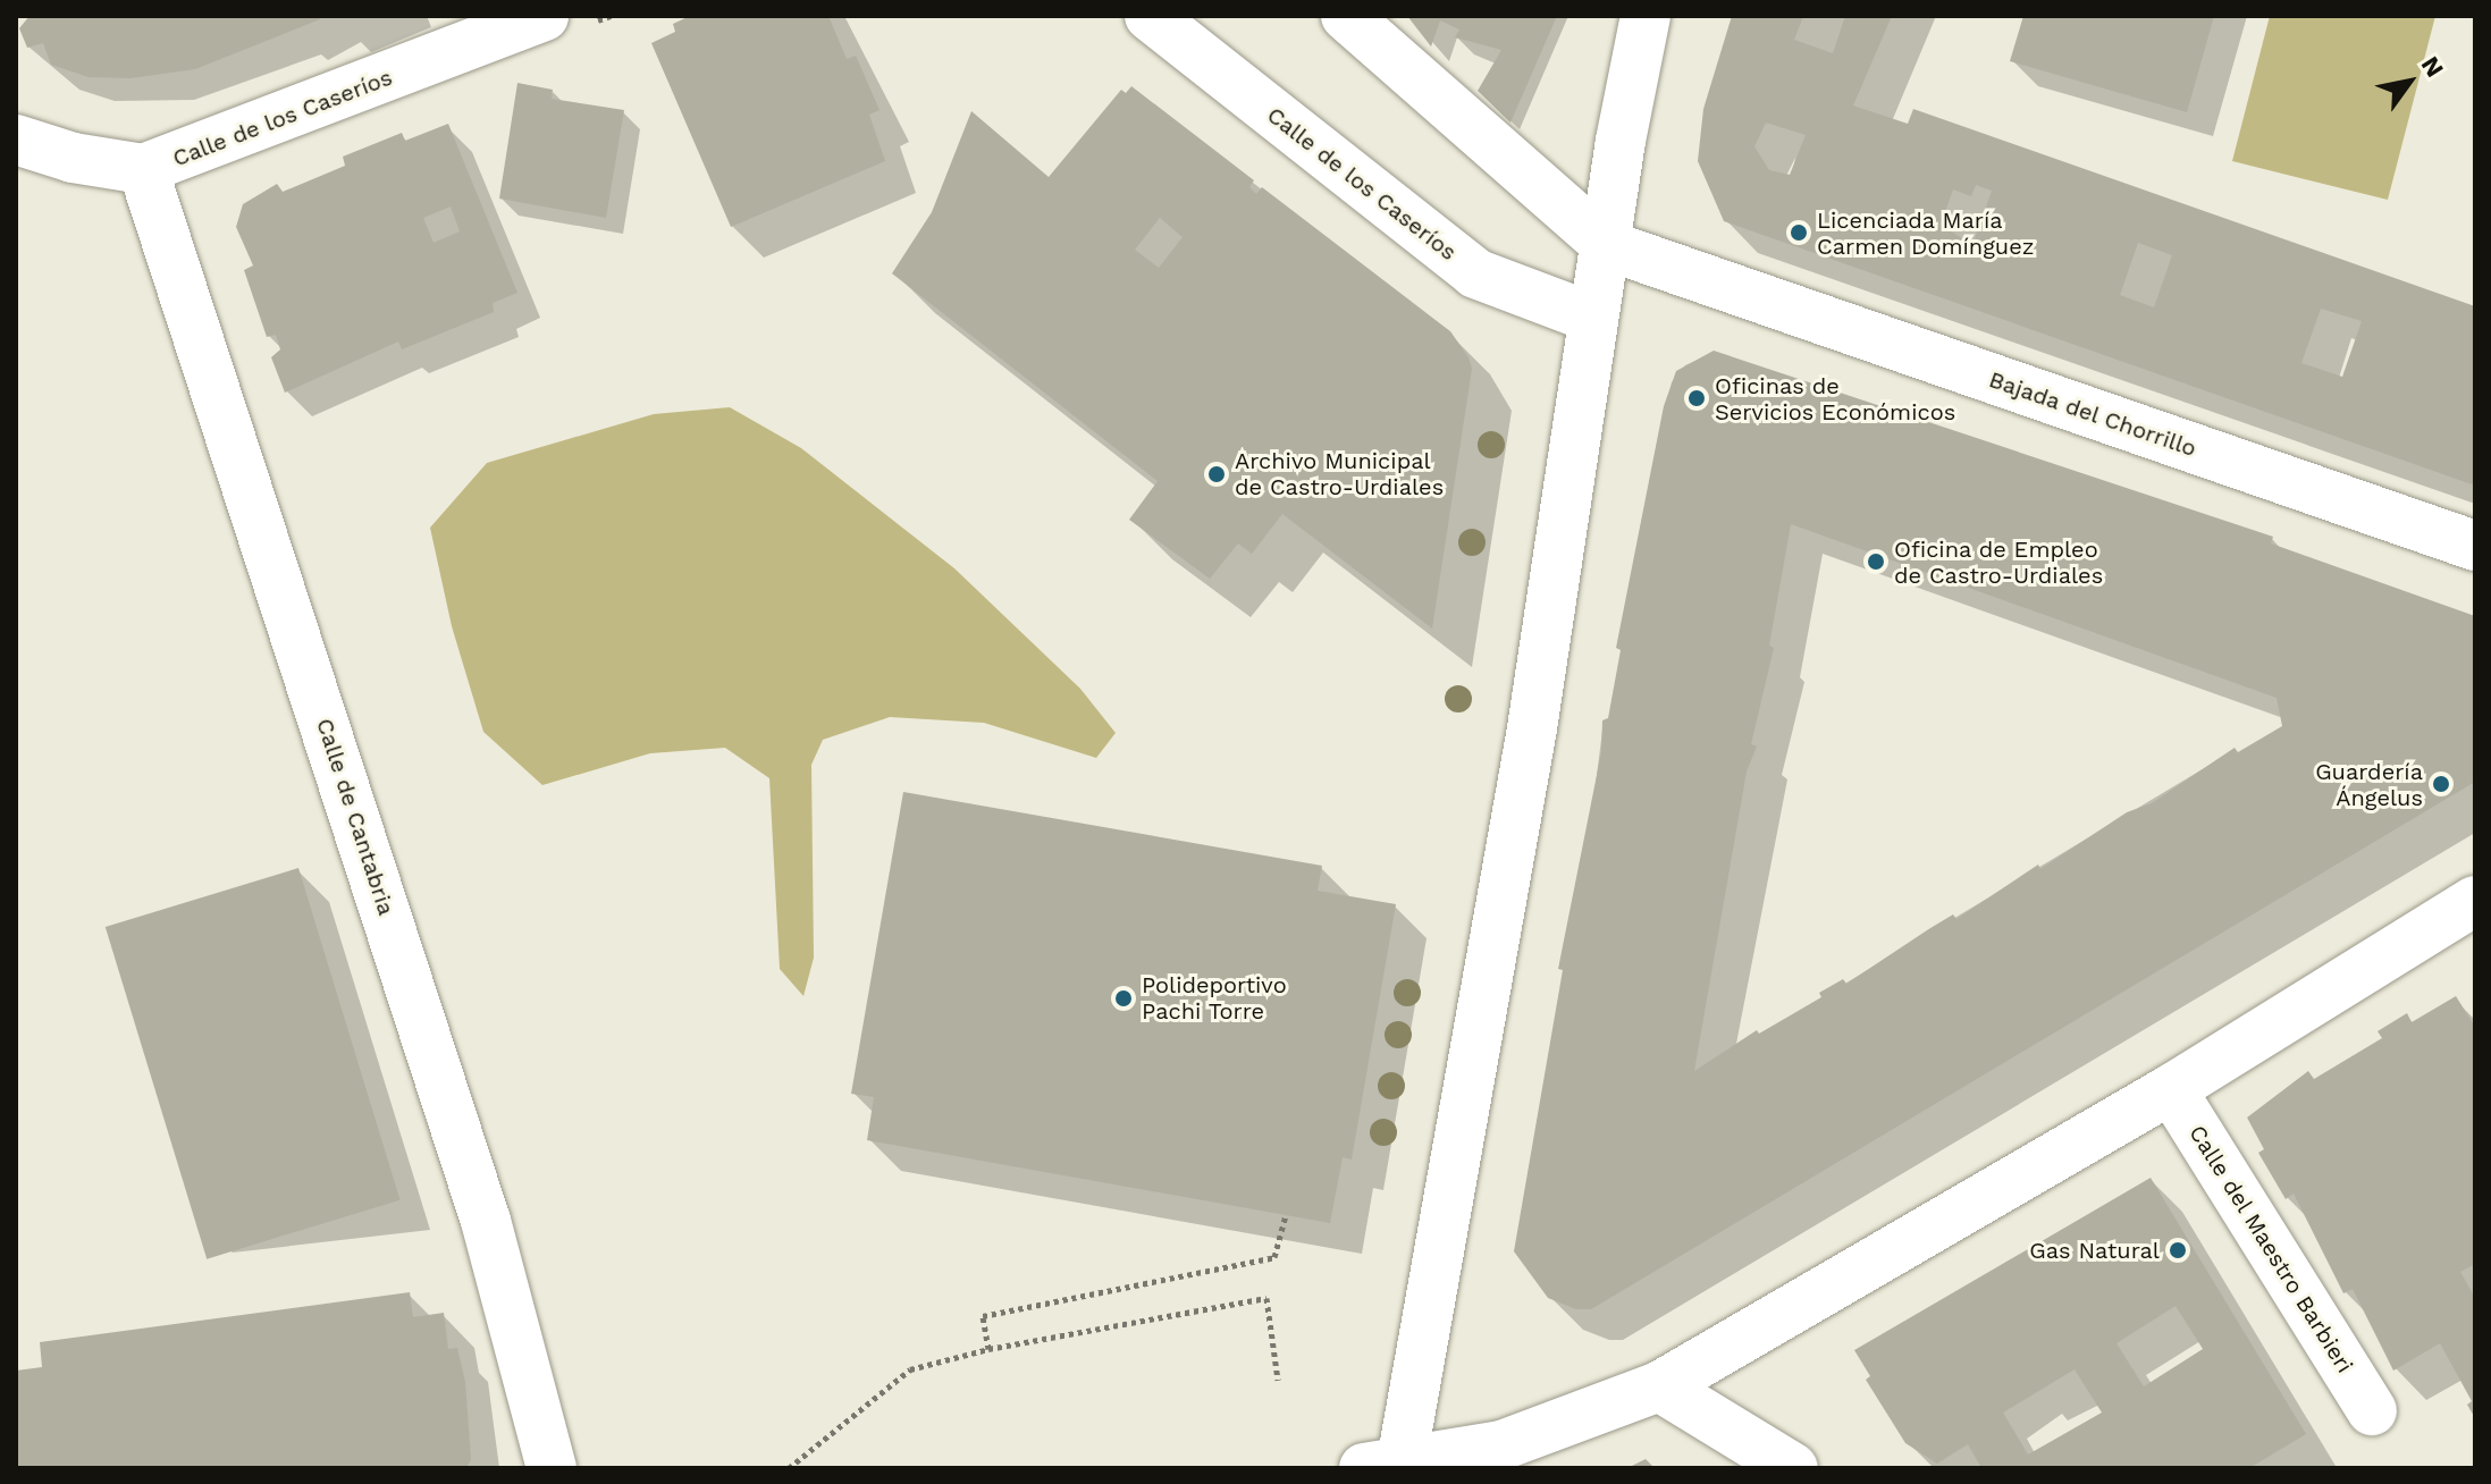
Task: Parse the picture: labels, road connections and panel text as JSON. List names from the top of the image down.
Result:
{
  "streets": {
    "street": [
      "Calle de los Caseríos",
      "Bajada del Chorrillo",
      "Calle de Cantabria",
      "Calle del Maestro Barbieri"
    ]
  },
  "crossings": [
    ["Calle de los Caseríos", "Calle de Cantabria"]
  ],
  "places": [
    "Licenciada María Carmen Domínguez",
    "Oficinas de Servicios Económicos",
    "Archivo Municipal de Castro-Urdiales",
    "Oficina de Empleo de Castro-Urdiales",
    "Guardería Ángelus",
    "Polideportivo Pachi Torre",
    "Gas Natural"
  ],
  "north": "top right"
}
